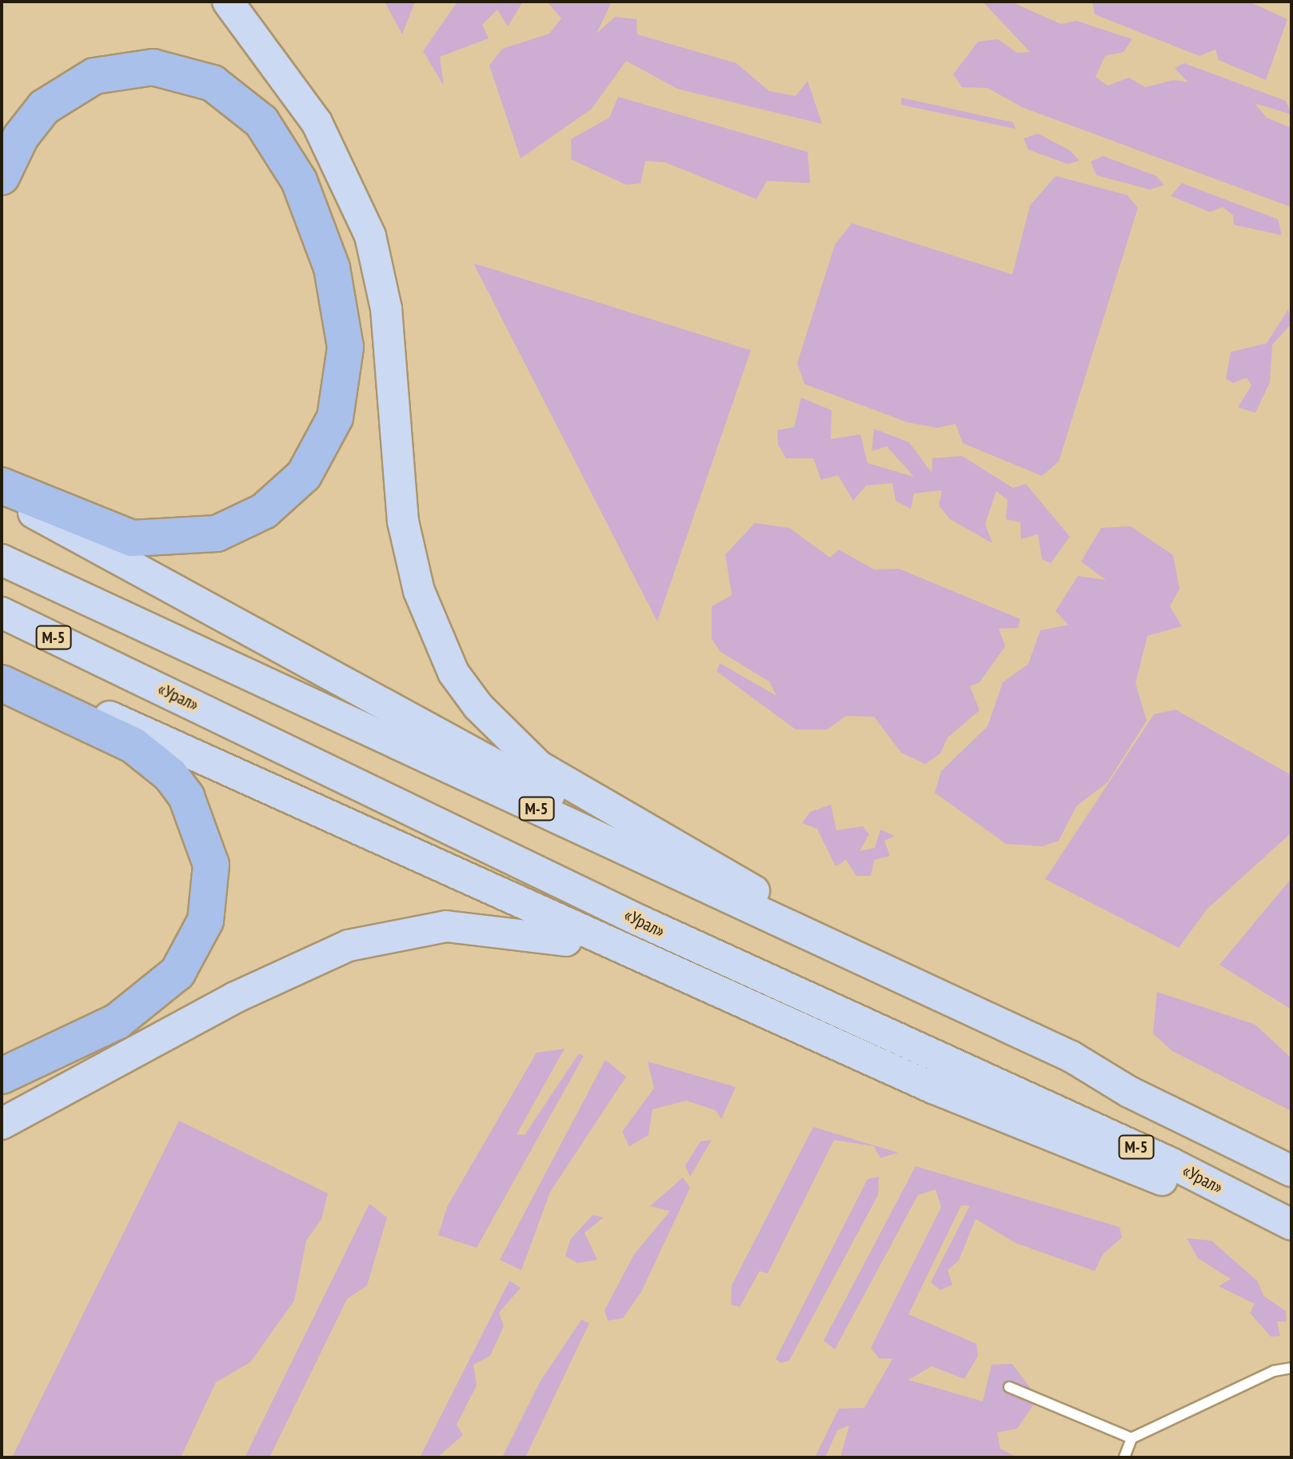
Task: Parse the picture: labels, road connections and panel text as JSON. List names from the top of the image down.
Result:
{
  "streets": {
    "main road": ["М-5", "«Урал»"]
  }
}
